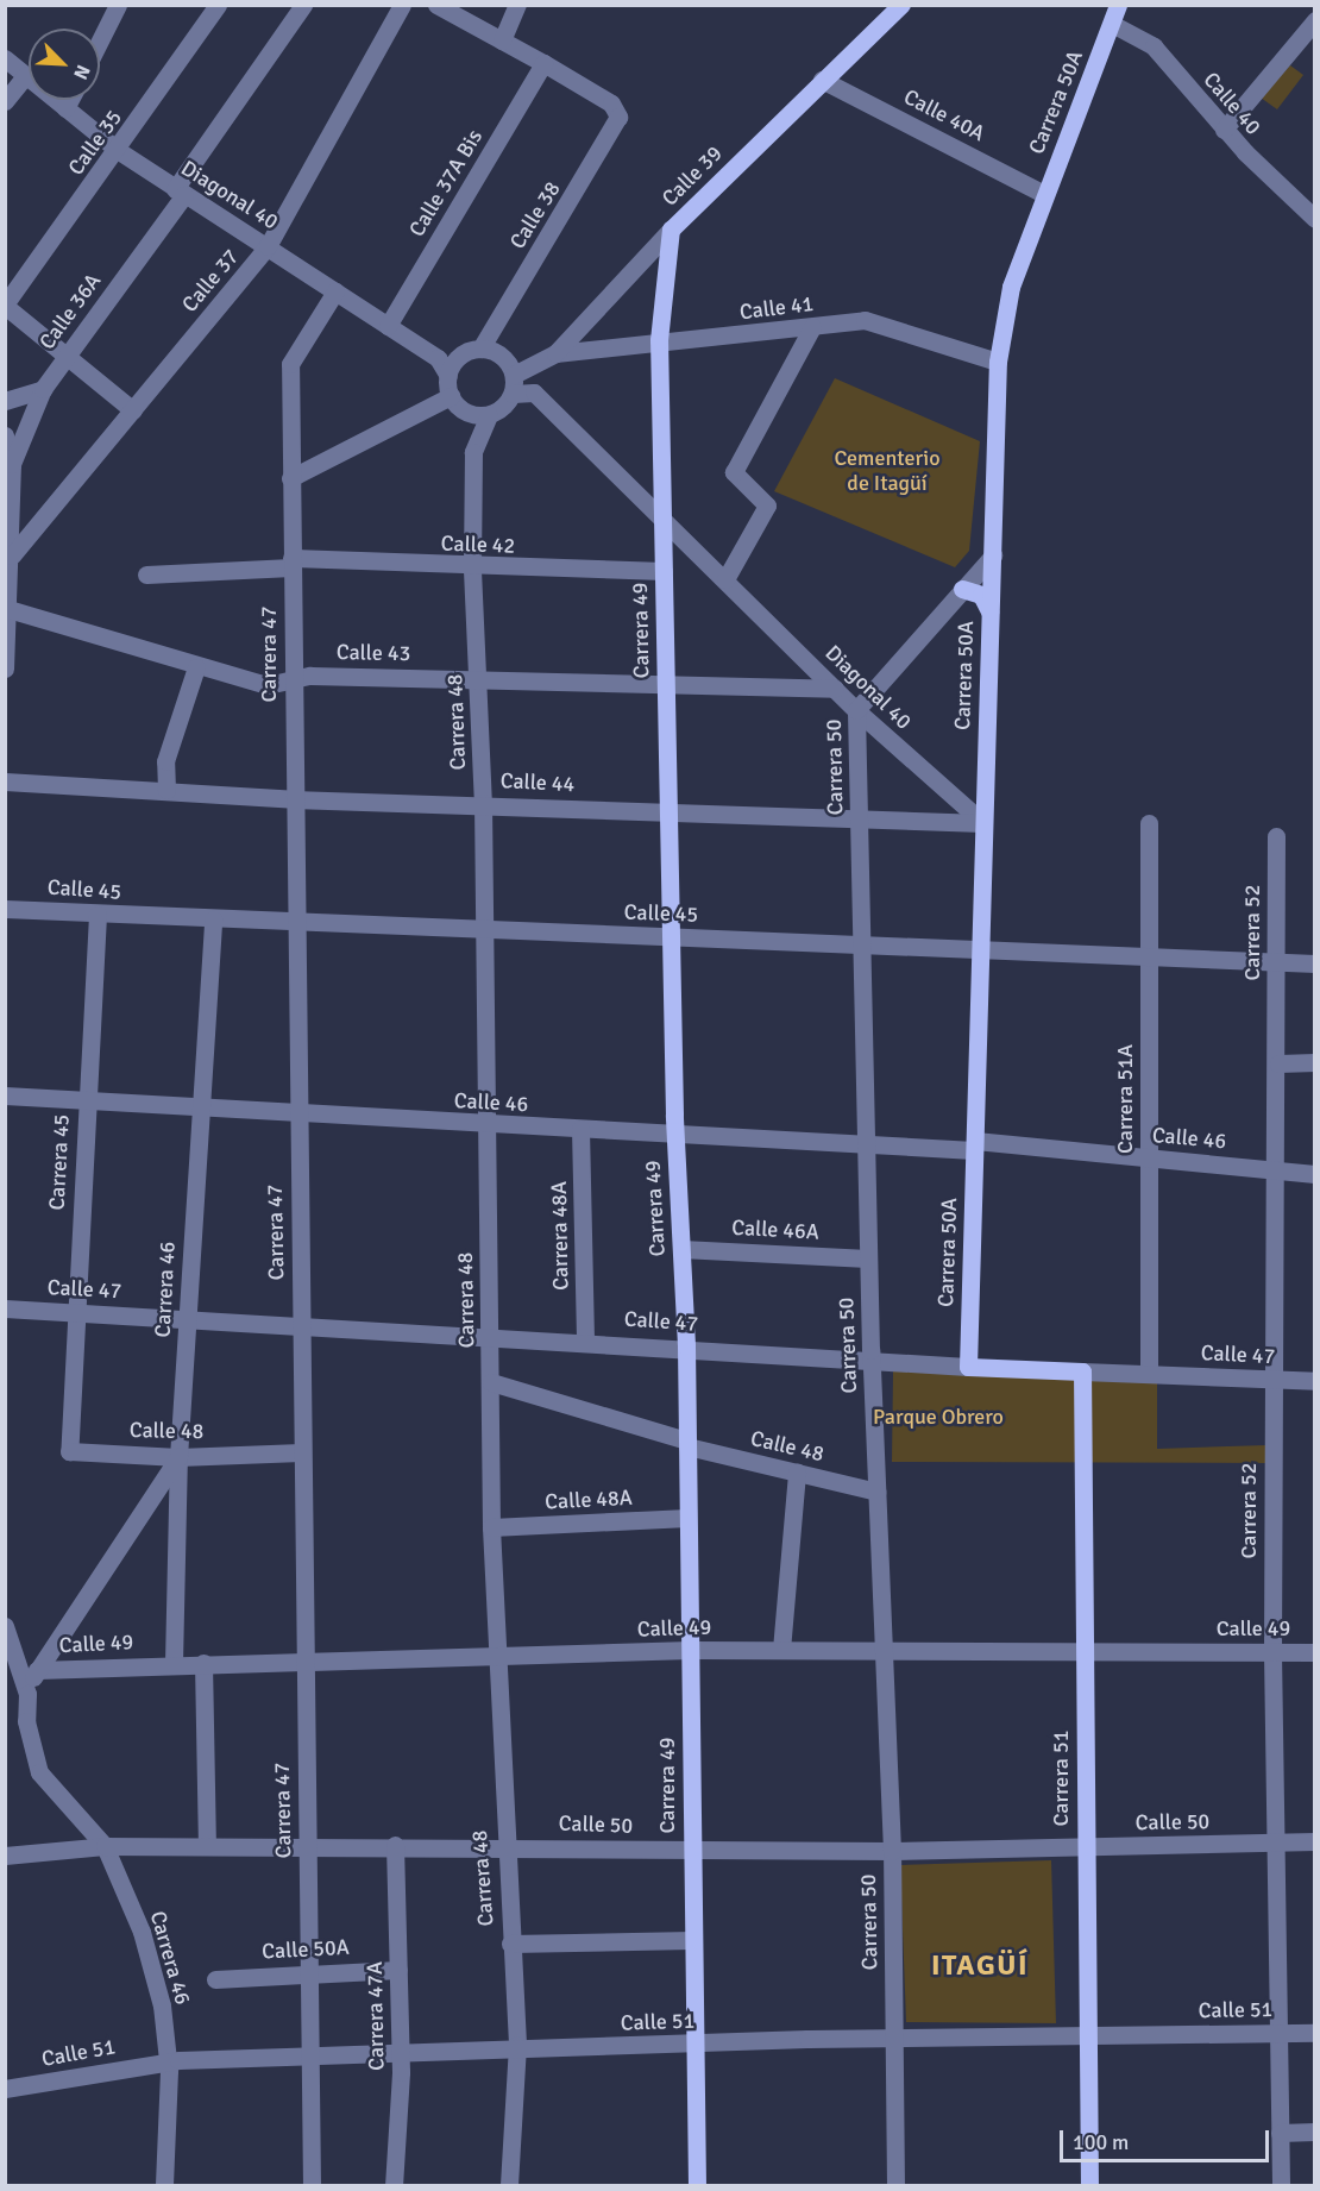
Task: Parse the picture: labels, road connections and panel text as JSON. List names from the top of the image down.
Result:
{
  "streets": {
    "main road": [
      "Carrera 50A",
      "Calle 39",
      "Carrera 49",
      "Calle 47",
      "Carrera 51"
    ],
    "street": [
      "Calle 40",
      "Calle 40A",
      "Calle 35",
      "Calle 37A Bis",
      "Diagonal 40",
      "Calle 38",
      "Calle 37",
      "Calle 41",
      "Calle 36A",
      "Calle 42",
      "Calle 43",
      "Carrera 47",
      "Carrera 48",
      "Carrera 50",
      "Calle 44",
      "Calle 45",
      "Carrera 52",
      "Carrera 51A",
      "Calle 46",
      "Carrera 45",
      "Calle 46A",
      "Carrera 48A",
      "Carrera 46",
      "Calle 48",
      "Calle 48A",
      "Calle 49",
      "Calle 50",
      "Calle 50A",
      "Calle 51",
      "Carrera 47A"
    ]
  },
  "crossings": [
    ["Carrera 50A", "Calle 40"],
    ["Carrera 50A", "Calle 40A"],
    ["Carrera 50A", "Diagonal 40"],
    ["Carrera 50A", "Calle 41"],
    ["Carrera 50A", "Carrera 50"],
    ["Carrera 50A", "Calle 44"],
    ["Carrera 50A", "Calle 45"],
    ["Carrera 50A", "Calle 46"],
    ["Carrera 50A", "Calle 47"],
    ["Calle 40A", "Calle 39"],
    ["Calle 35", "Diagonal 40"],
    ["Calle 39", "Diagonal 40"],
    ["Calle 39", "Calle 38"],
    ["Calle 39", "Calle 41"],
    ["Calle 39", "Carrera 49"],
    ["Calle 39", "Carrera 48"],
    ["Calle 37A Bis", "Diagonal 40"],
    ["Calle 37A Bis", "Calle 38"],
    ["Diagonal 40", "Calle 38"],
    ["Diagonal 40", "Calle 37"],
    ["Diagonal 40", "Calle 36A"],
    ["Diagonal 40", "Carrera 49"],
    ["Diagonal 40", "Calle 43"],
    ["Diagonal 40", "Carrera 47"],
    ["Diagonal 40", "Carrera 48"],
    ["Diagonal 40", "Carrera 50"],
    ["Diagonal 40", "Calle 44"],
    ["Calle 38", "Carrera 48"],
    ["Calle 41", "Carrera 49"],
    ["Calle 42", "Carrera 49"],
    ["Calle 42", "Carrera 47"],
    ["Calle 42", "Carrera 48"],
    ["Carrera 49", "Calle 43"],
    ["Carrera 49", "Calle 44"],
    ["Carrera 49", "Calle 45"],
    ["Carrera 49", "Calle 46"],
    ["Carrera 49", "Calle 46A"],
    ["Carrera 49", "Calle 47"],
    ["Carrera 49", "Calle 48"],
    ["Carrera 49", "Calle 48A"],
    ["Carrera 49", "Calle 49"],
    ["Carrera 49", "Calle 50"],
    ["Carrera 49", "Calle 51"],
    ["Calle 43", "Carrera 47"],
    ["Calle 43", "Carrera 48"],
    ["Carrera 47", "Calle 44"],
    ["Carrera 47", "Calle 45"],
    ["Carrera 47", "Calle 46"],
    ["Carrera 47", "Calle 47"],
    ["Carrera 47", "Calle 48"],
    ["Carrera 47", "Calle 49"],
    ["Carrera 47", "Calle 50"],
    ["Carrera 47", "Calle 50A"],
    ["Carrera 47", "Calle 51"],
    ["Carrera 48", "Calle 44"],
    ["Carrera 48", "Calle 45"],
    ["Carrera 48", "Calle 46"],
    ["Carrera 48", "Calle 47"],
    ["Carrera 48", "Calle 48"],
    ["Carrera 48", "Calle 48A"],
    ["Carrera 48", "Calle 49"],
    ["Carrera 48", "Calle 50"],
    ["Carrera 48", "Calle 51"],
    ["Carrera 50", "Calle 44"],
    ["Carrera 50", "Calle 45"],
    ["Carrera 50", "Calle 46"],
    ["Carrera 50", "Calle 46A"],
    ["Carrera 50", "Calle 47"],
    ["Carrera 50", "Calle 48"],
    ["Carrera 50", "Calle 49"],
    ["Carrera 50", "Calle 50"],
    ["Carrera 50", "Calle 51"],
    ["Calle 45", "Carrera 52"],
    ["Calle 45", "Carrera 51A"],
    ["Calle 45", "Carrera 45"],
    ["Calle 45", "Carrera 46"],
    ["Carrera 52", "Calle 46"],
    ["Carrera 52", "Calle 47"],
    ["Carrera 52", "Calle 49"],
    ["Carrera 52", "Calle 50"],
    ["Carrera 52", "Calle 51"],
    ["Carrera 51A", "Calle 46"],
    ["Carrera 51A", "Calle 47"],
    ["Calle 46", "Carrera 45"],
    ["Calle 46", "Carrera 48A"],
    ["Calle 46", "Carrera 46"],
    ["Carrera 45", "Calle 47"],
    ["Carrera 45", "Calle 48"],
    ["Carrera 48A", "Calle 47"],
    ["Calle 47", "Carrera 46"],
    ["Calle 47", "Carrera 51"],
    ["Carrera 46", "Calle 48"],
    ["Carrera 46", "Calle 49"],
    ["Carrera 46", "Calle 50"],
    ["Carrera 46", "Calle 51"],
    ["Calle 49", "Carrera 51"],
    ["Carrera 51", "Calle 50"],
    ["Carrera 51", "Calle 51"],
    ["Calle 50", "Carrera 47A"],
    ["Calle 50A", "Carrera 47A"],
    ["Calle 51", "Carrera 47A"]
  ],
  "districts": ["ITAGÜÍ"],
  "parks": ["Cementerio de Itagüí", "Parque Obrero"],
  "scale_bar": "100 m",
  "north": "bottom right"
}
